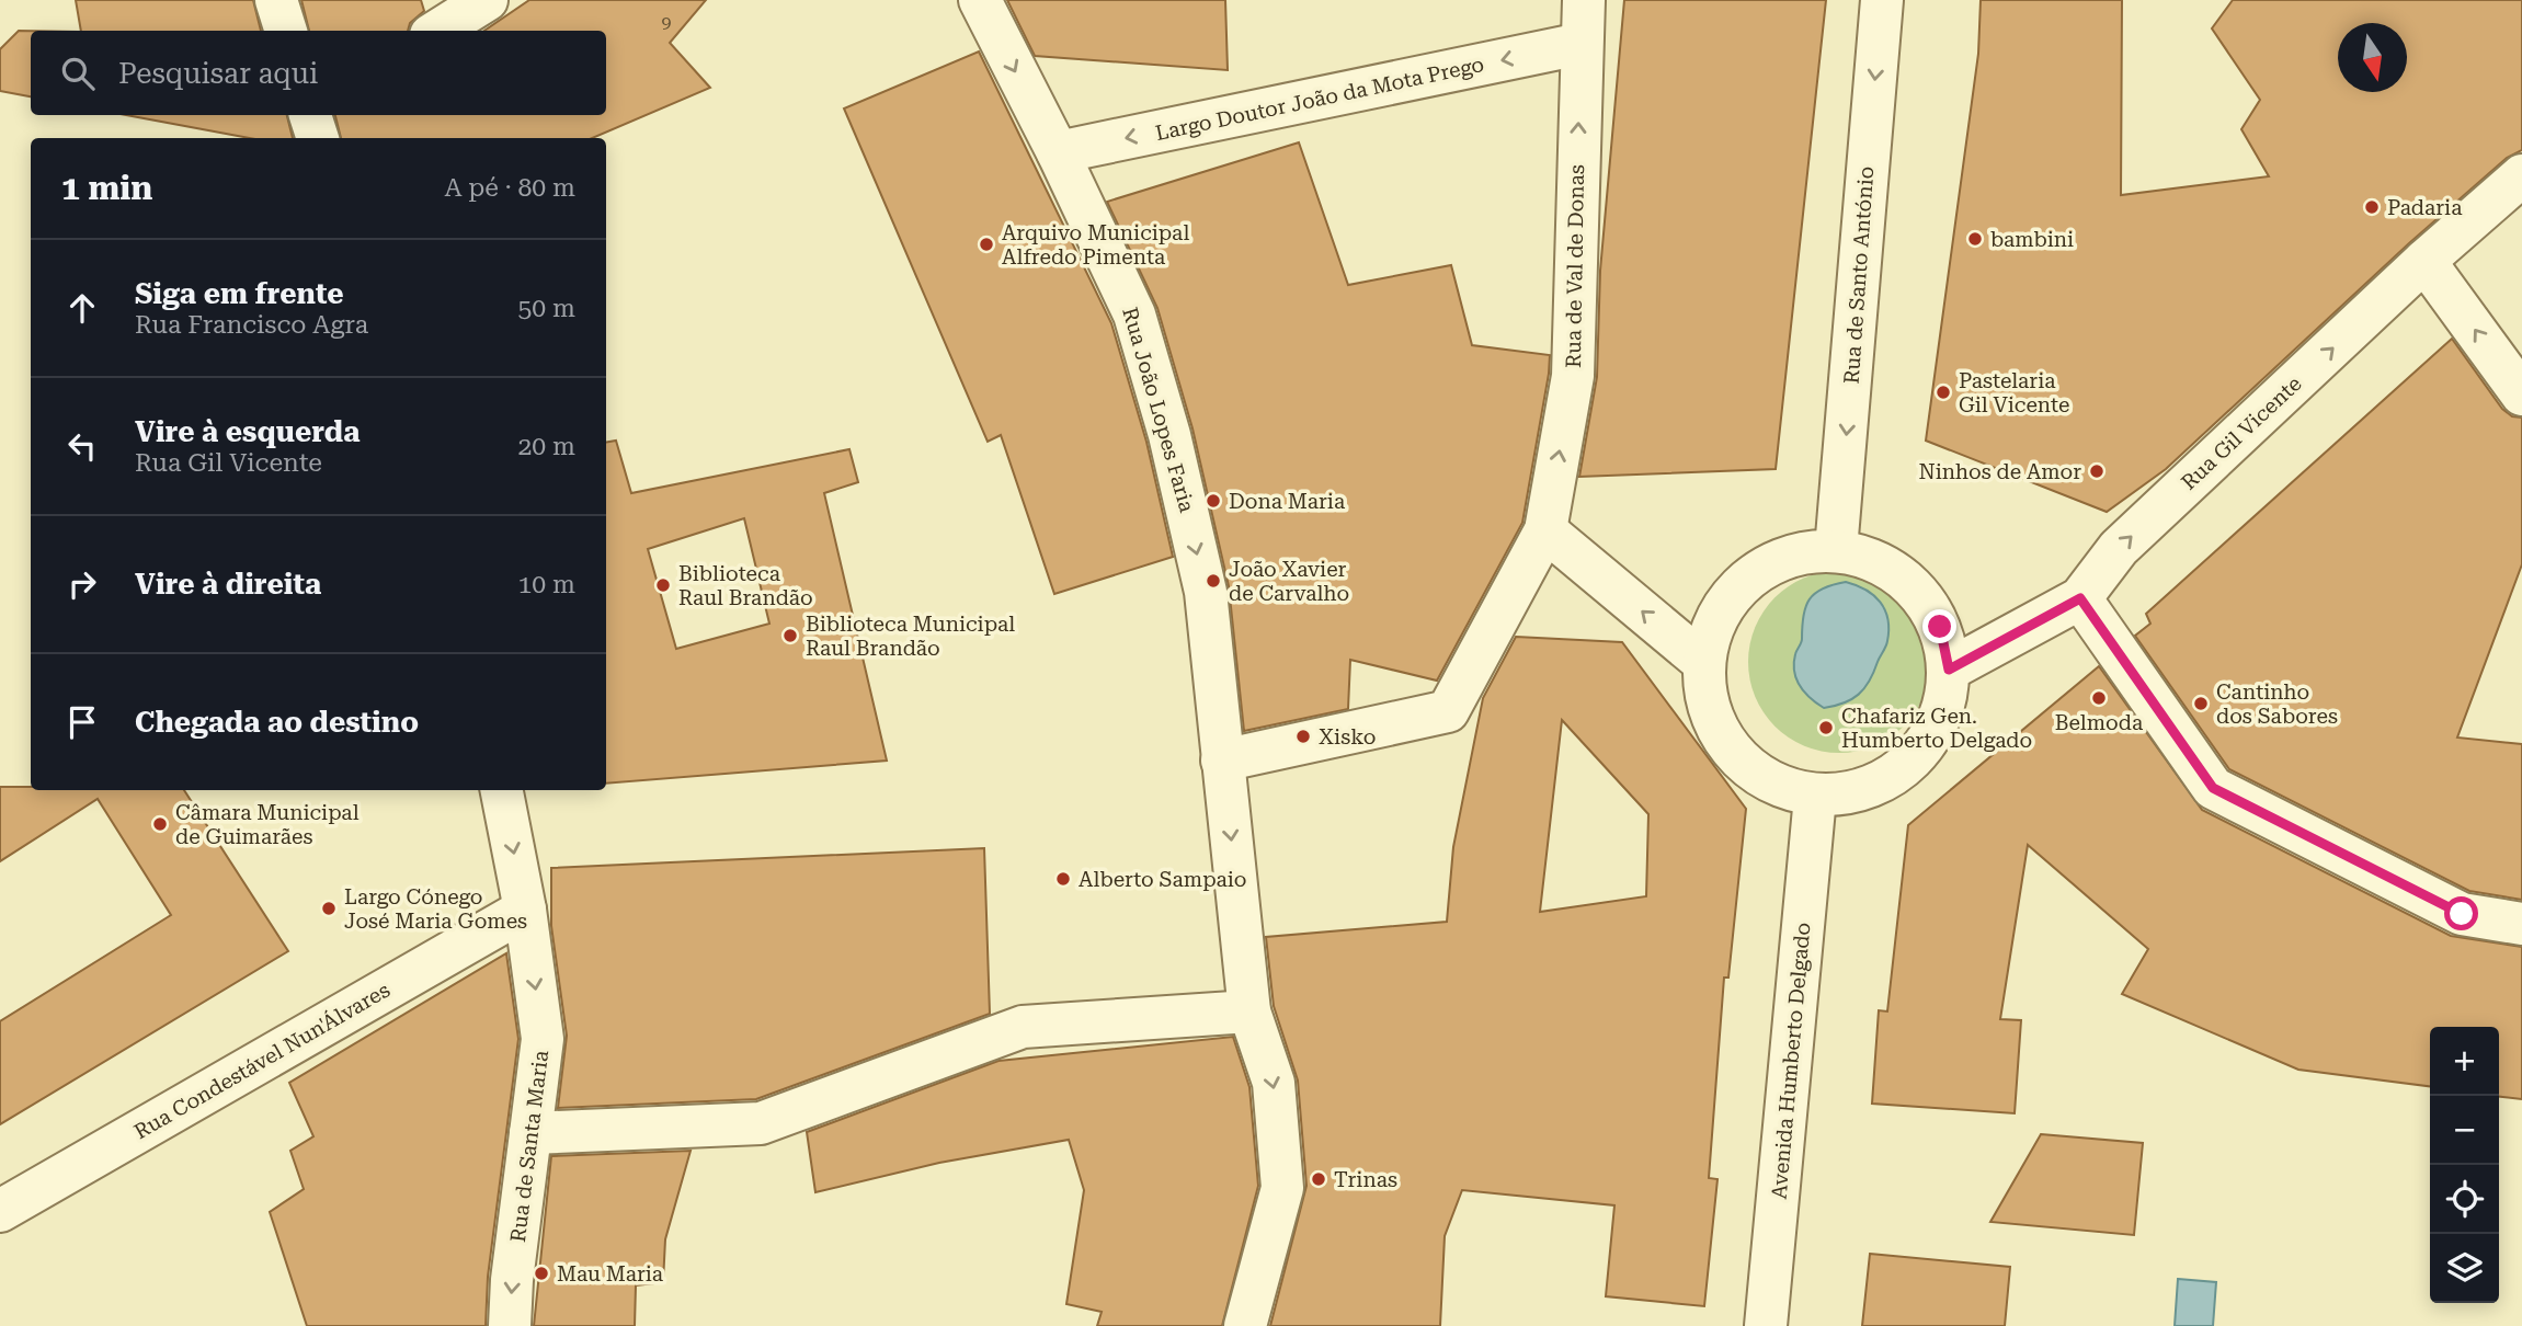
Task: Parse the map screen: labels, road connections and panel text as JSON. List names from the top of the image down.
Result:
{
  "streets": {
    "street": [
      "Largo Doutor João da Mota Prego",
      "Rua de Val de Donas",
      "Rua de Santo António",
      "Rua João Lopes Faria",
      "Rua Gil Vicente",
      "Rua Condestável Nun'Álvares",
      "Avenida Humberto Delgado",
      "Rua de Santa Maria"
    ]
  },
  "crossings": [
    ["Largo Doutor João da Mota Prego", "Rua de Val de Donas"],
    ["Largo Doutor João da Mota Prego", "Rua João Lopes Faria"],
    ["Rua de Val de Donas", "Rua João Lopes Faria"],
    ["Rua de Santo António", "Rua Gil Vicente"],
    ["Rua de Santo António", "Avenida Humberto Delgado"],
    ["Rua Gil Vicente", "Avenida Humberto Delgado"],
    ["Rua Condestável Nun'Álvares", "Rua de Santa Maria"]
  ],
  "one_way": [
    "Largo Doutor João da Mota Prego",
    "Rua de Val de Donas",
    "Rua de Santo António",
    "Rua João Lopes Faria",
    "Rua Gil Vicente",
    "Rua de Santa Maria"
  ],
  "places": [
    "Padaria",
    "bambini",
    "Arquivo Municipal Alfredo Pimenta",
    "Pastelaria Gil Vicente",
    "Ninhos de Amor",
    "Dona Maria",
    "João Xavier de Carvalho",
    "Biblioteca Raul Brandão",
    "Biblioteca Municipal Raul Brandão",
    "Belmoda",
    "Cantinho dos Sabores",
    "Chafariz Gen. Humberto Delgado",
    "Xisko",
    "Câmara Municipal de Guimarães",
    "Alberto Sampaio",
    "Largo Cónego José Maria Gomes",
    "Trinas",
    "Mau Maria"
  ],
  "house_numbers": ["9"],
  "north": "bottom",
  "page": {
    "search": "Pesquisar aqui",
    "heading": ["1 min", "A pé · 80 m"],
    "list": [
      ["Siga em frente", "Rua Francisco Agra", "50 m"],
      ["Vire à esquerda", "Rua Gil Vicente", "20 m"],
      ["Vire à direita", "10 m"],
      "Chegada ao destino"
    ],
    "map_buttons": ["+", "−"]
  }
}
